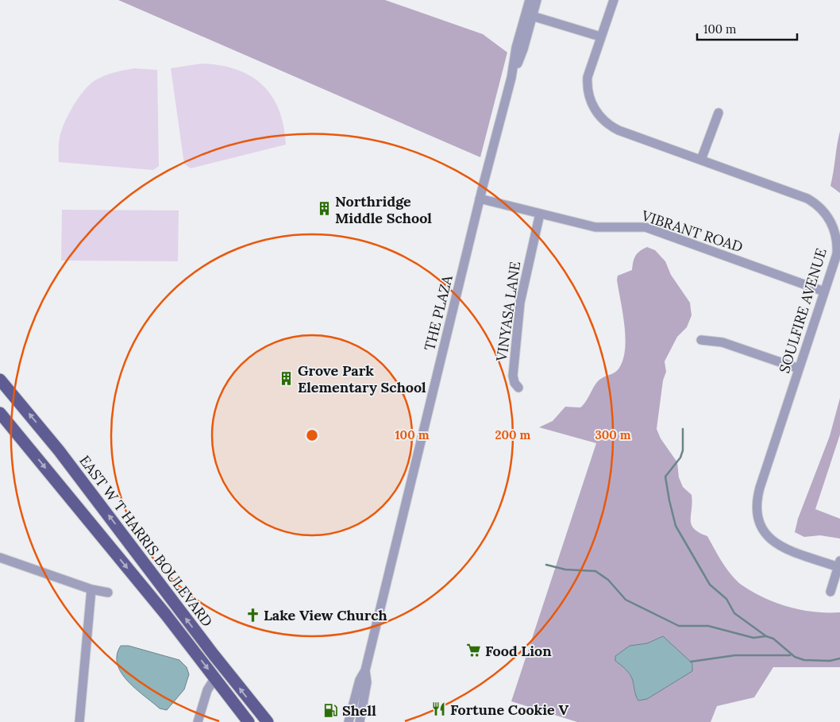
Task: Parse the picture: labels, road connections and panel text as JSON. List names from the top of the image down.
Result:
{
  "streets": {
    "main road": ["EAST W T HARRIS BOULEVARD"],
    "street": [
      "VIBRANT ROAD",
      "SOULFIRE AVENUE",
      "VINYASA LANE",
      "THE PLAZA"
    ]
  },
  "crossings": [
    ["VIBRANT ROAD", "SOULFIRE AVENUE"],
    ["VIBRANT ROAD", "VINYASA LANE"],
    ["VIBRANT ROAD", "THE PLAZA"]
  ],
  "places": {
    "building": ["Northridge Middle School", "Grove Park Elementary School"],
    "church": ["Lake View Church"],
    "supermarket": ["Food Lion"],
    "restaurant": ["Fortune Cookie V"],
    "fuel station": ["Shell"]
  },
  "scale_bar": "100 m",
  "rings": ["100 m", "200 m", "300 m"]
}
